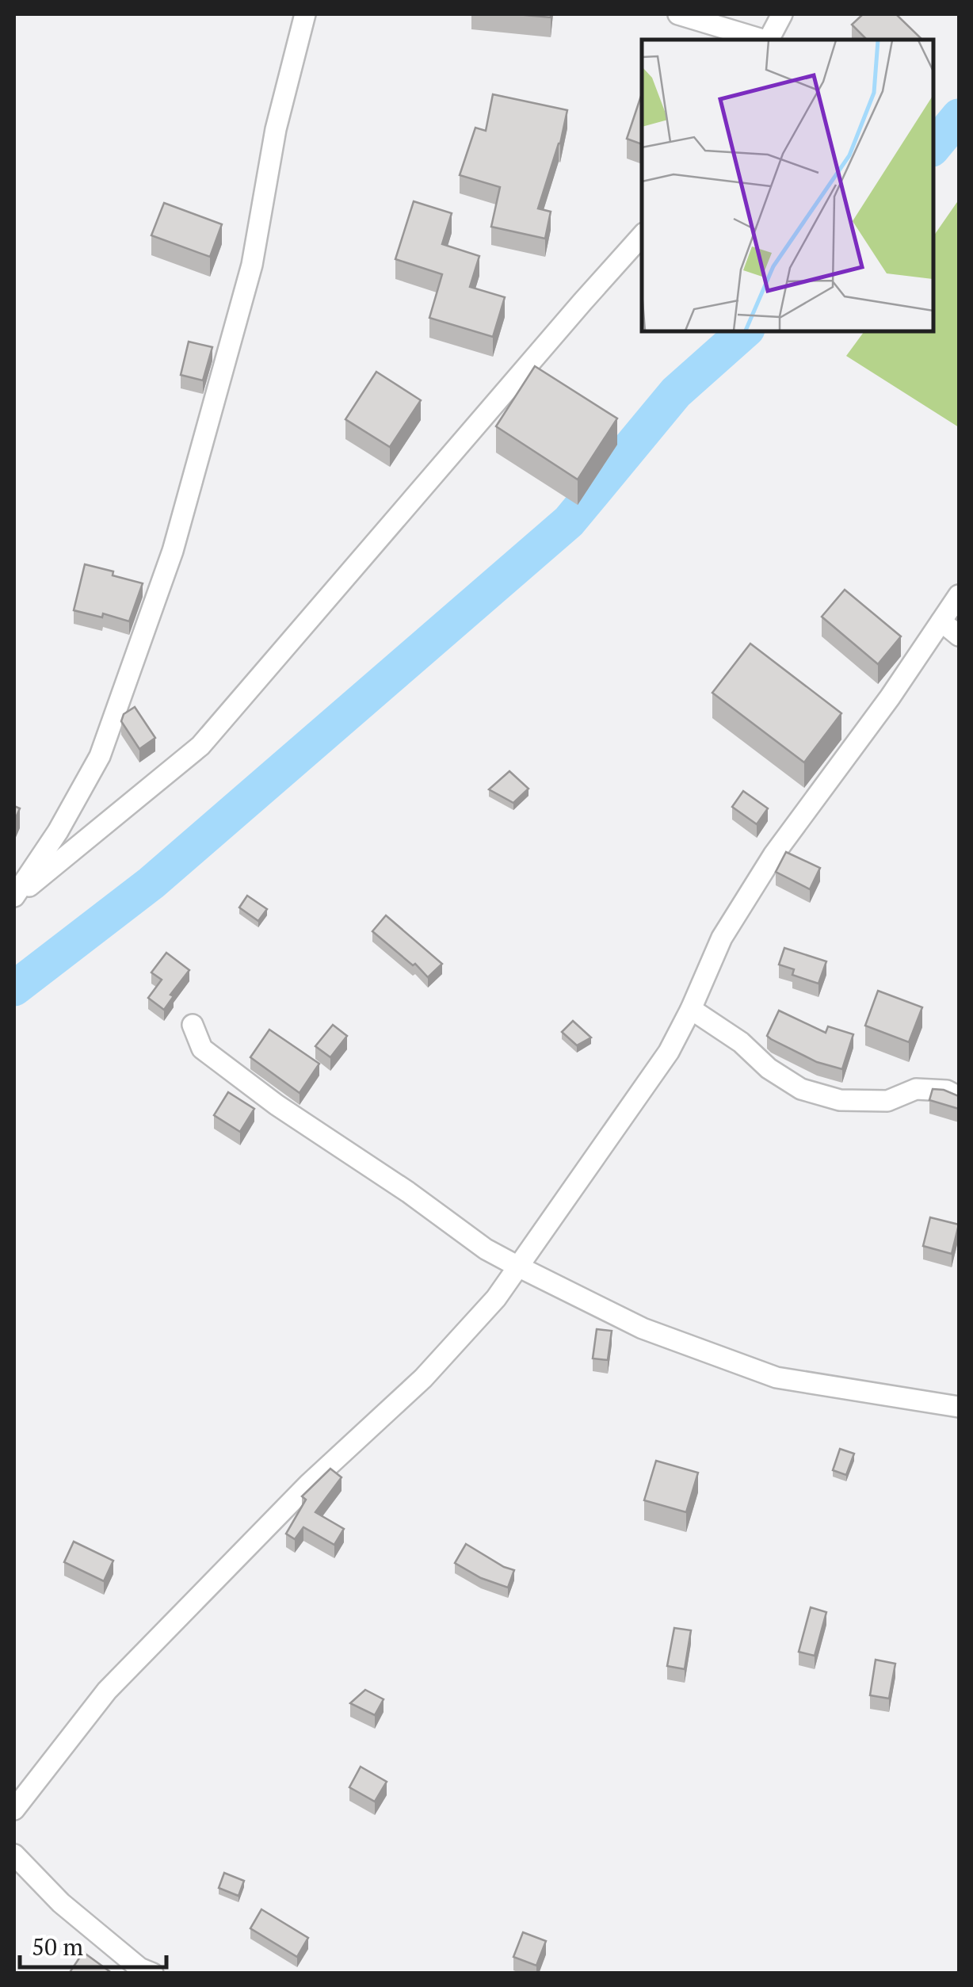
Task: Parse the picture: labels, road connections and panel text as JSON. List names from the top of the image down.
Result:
{
  "scale_bar": "50 m"
}
